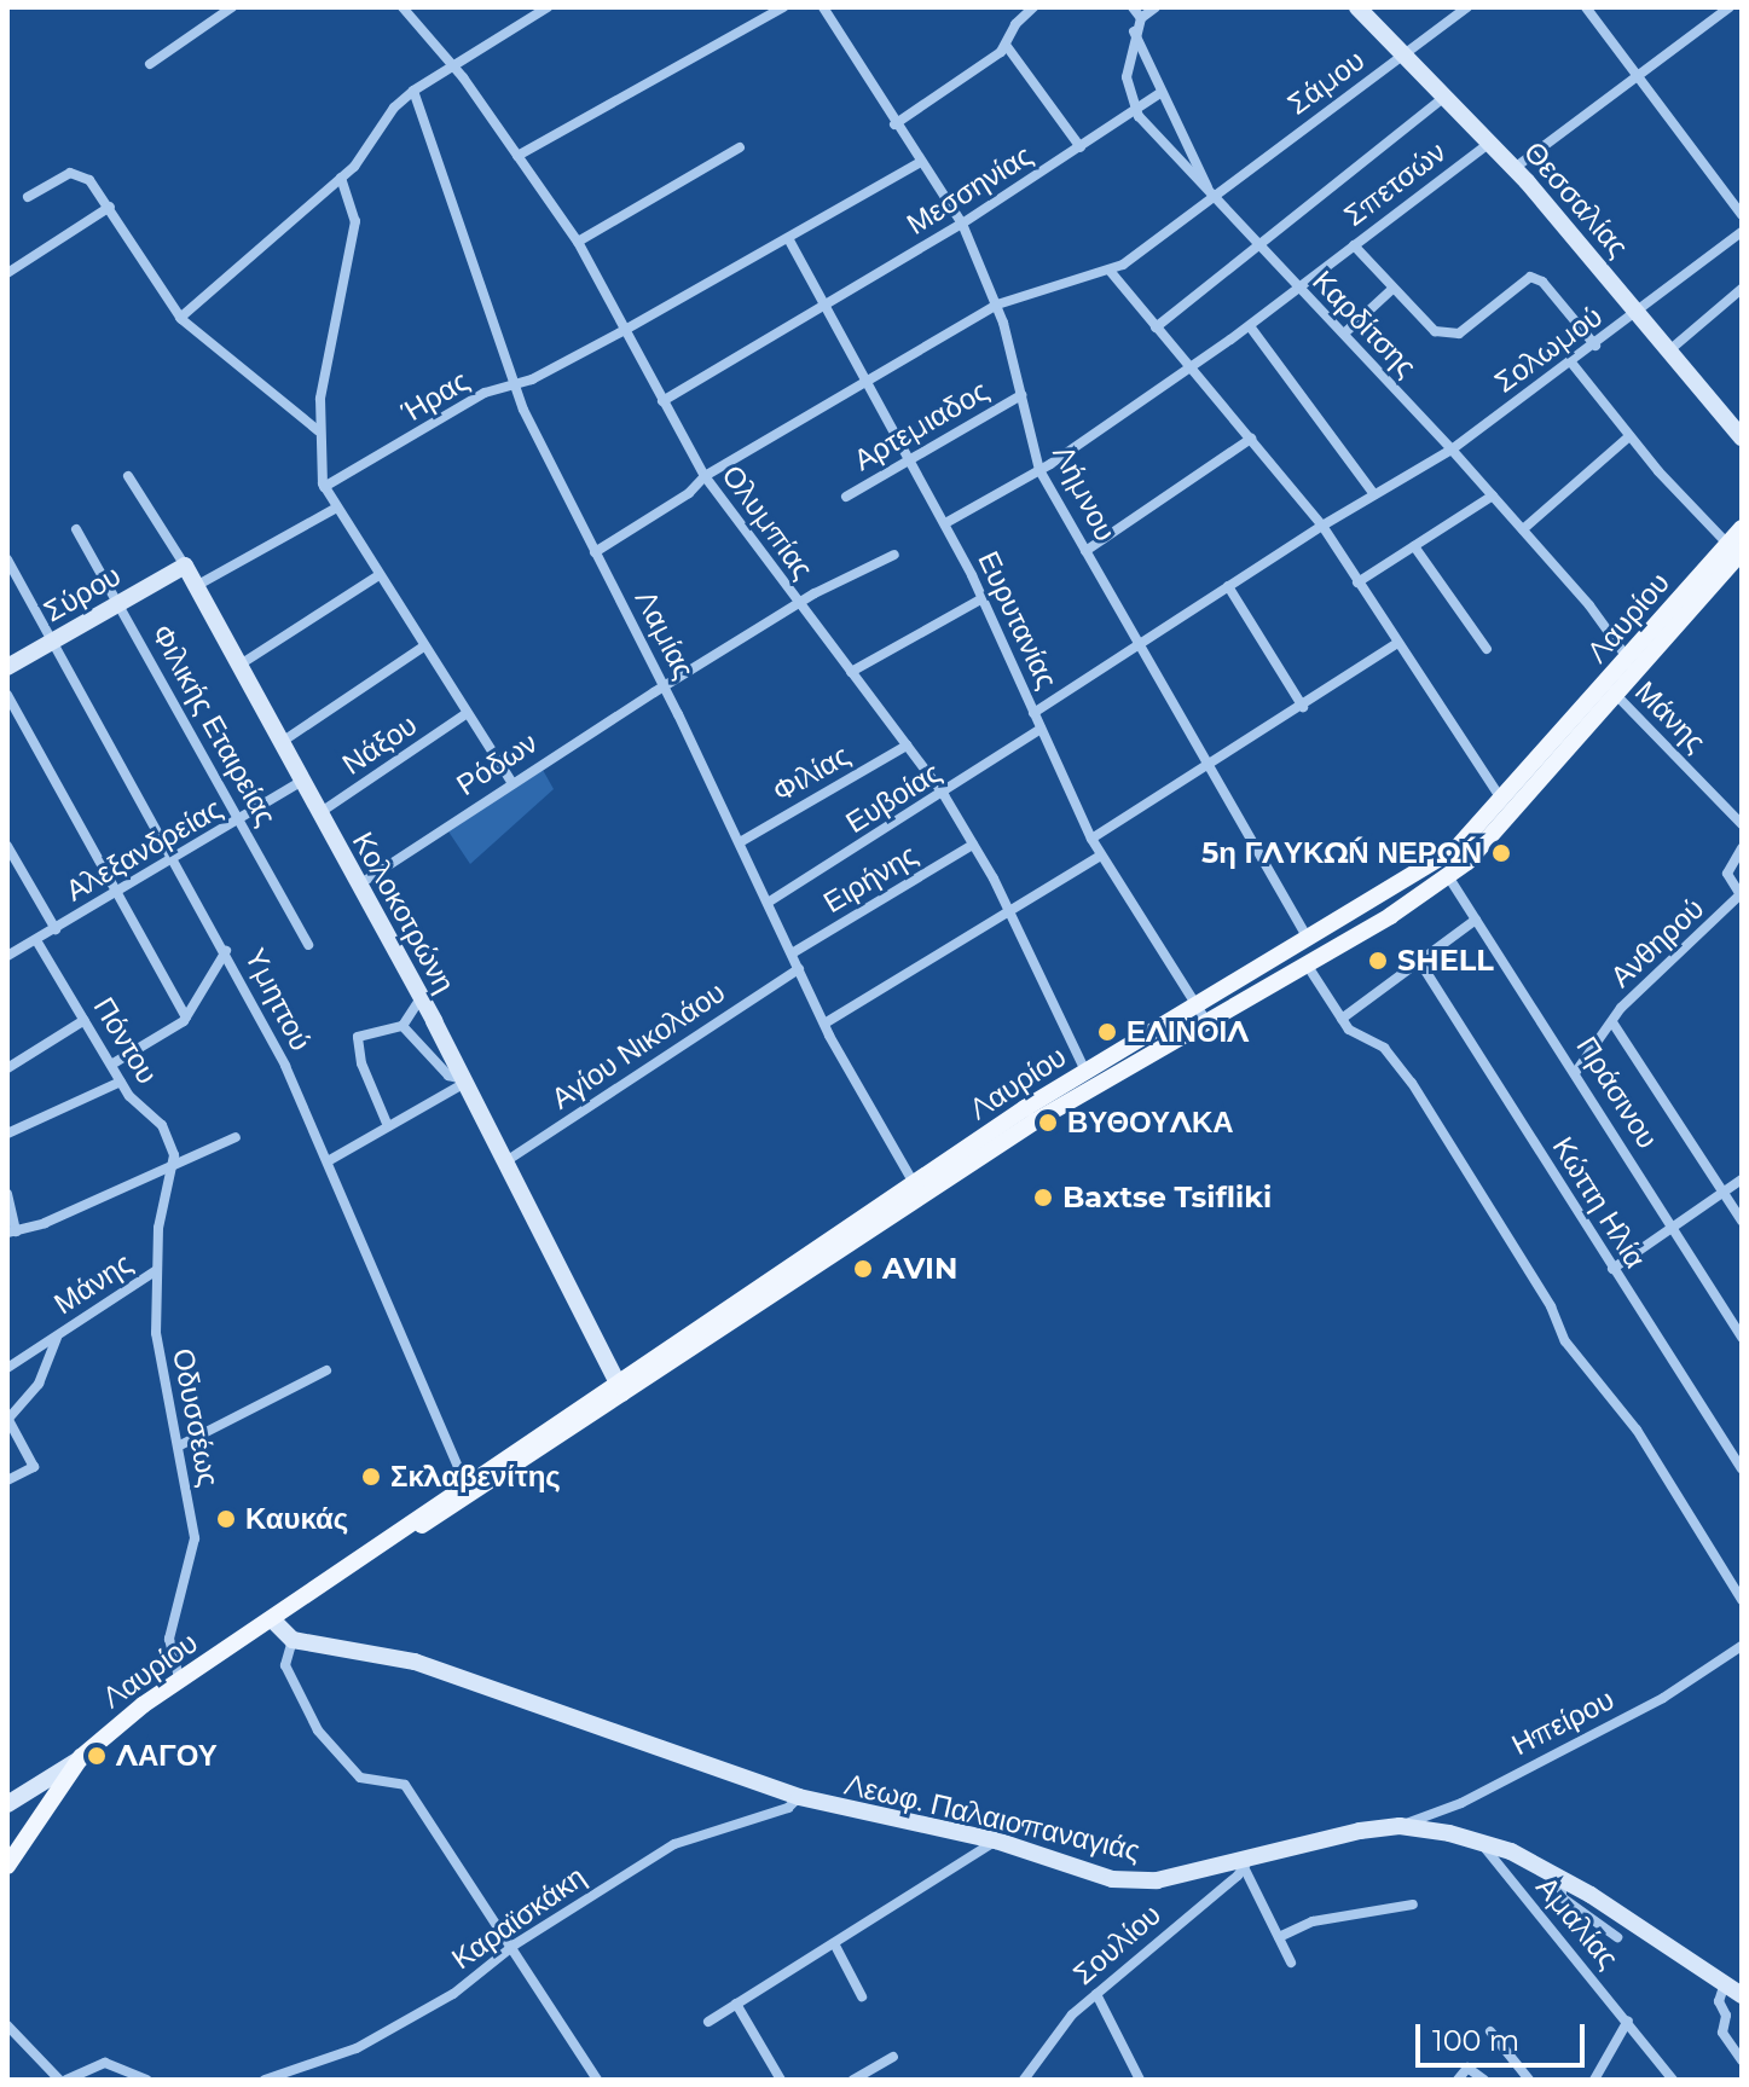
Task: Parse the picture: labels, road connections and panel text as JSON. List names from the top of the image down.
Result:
{
  "streets": {
    "main road": ["Λαυρίου"],
    "street": [
      "Σάμου",
      "Σπετσών",
      "Μεσσηνίας",
      "Θεσσαλίας",
      "Καρδίτσης",
      "Σολωμού",
      "Ήρας",
      "Αρτεμιαδος",
      "Λήμνου",
      "Ολυμπίας",
      "Σύρου",
      "Ευρυτανίας",
      "Λαμίας",
      "Μάνης",
      "Φιλικής Εταιρείας",
      "Νάξου",
      "Ρόδων",
      "Φιλίας",
      "Ευβοίας",
      "Αλεξανδρείας",
      "Ειρήνης",
      "Κολοκοτρώνη",
      "Ανθηρού",
      "Υμηττού",
      "Πόντου",
      "Αγίου Νικολάου",
      "Πράσινου",
      "Κώττη Ηλία",
      "Οδυσσέως",
      "Ηπείρου",
      "Λεωφ. Παλαιοπαναγιάς",
      "Καραϊσκάκη",
      "Αμαλίας",
      "Σουλίου"
    ]
  },
  "crossings": [
    ["Σάμου", "Θεσσαλίας"],
    ["Σάμου", "Καρδίτσης"],
    ["Σπετσών", "Θεσσαλίας"],
    ["Σπετσών", "Καρδίτσης"],
    ["Σπετσών", "Λήμνου"],
    ["Σπετσών", "Ευρυτανίας"],
    ["Μεσσηνίας", "Καρδίτσης"],
    ["Μεσσηνίας", "Λήμνου"],
    ["Μεσσηνίας", "Ολυμπίας"],
    ["Μεσσηνίας", "Ευρυτανίας"],
    ["Θεσσαλίας", "Σολωμού"],
    ["Καρδίτσης", "Σολωμού"],
    ["Καρδίτσης", "Λαυρίου"],
    ["Σολωμού", "Λήμνου"],
    ["Σολωμού", "Ευρυτανίας"],
    ["Ήρας", "Λήμνου"],
    ["Ήρας", "Ολυμπίας"],
    ["Ήρας", "Ευρυτανίας"],
    ["Ήρας", "Λαμίας"],
    ["Αρτεμιαδος", "Λήμνου"],
    ["Αρτεμιαδος", "Ευρυτανίας"],
    ["Λήμνου", "Λαυρίου"],
    ["Ολυμπίας", "Λαυρίου"],
    ["Ολυμπίας", "Ρόδων"],
    ["Ολυμπίας", "Φιλίας"],
    ["Ολυμπίας", "Ευβοίας"],
    ["Ολυμπίας", "Ειρήνης"],
    ["Σύρου", "Φιλικής Εταιρείας"],
    ["Σύρου", "Κολοκοτρώνη"],
    ["Σύρου", "Υμηττού"],
    ["Λαυρίου", "Ευρυτανίας"],
    ["Λαυρίου", "Λαμίας"],
    ["Λαυρίου", "Μάνης"],
    ["Λαυρίου", "Κολοκοτρώνη"],
    ["Λαυρίου", "Υμηττού"],
    ["Λαυρίου", "Πράσινου"],
    ["Λαυρίου", "Οδυσσέως"],
    ["Ευρυτανίας", "Ευβοίας"],
    ["Λαμίας", "Ρόδων"],
    ["Λαμίας", "Φιλίας"],
    ["Λαμίας", "Ευβοίας"],
    ["Λαμίας", "Ειρήνης"],
    ["Λαμίας", "Αγίου Νικολάου"],
    ["Μάνης", "Οδυσσέως"],
    ["Φιλικής Εταιρείας", "Αλεξανδρείας"],
    ["Νάξου", "Κολοκοτρώνη"],
    ["Ρόδων", "Κολοκοτρώνη"],
    ["Αλεξανδρείας", "Κολοκοτρώνη"],
    ["Αλεξανδρείας", "Υμηττού"],
    ["Αλεξανδρείας", "Πόντου"],
    ["Κολοκοτρώνη", "Αγίου Νικολάου"],
    ["Ανθηρού", "Πράσινου"],
    ["Πόντου", "Οδυσσέως"],
    ["Ηπείρου", "Λεωφ. Παλαιοπαναγιάς"],
    ["Λεωφ. Παλαιοπαναγιάς", "Καραϊσκάκη"],
    ["Λεωφ. Παλαιοπαναγιάς", "Αμαλίας"],
    ["Λεωφ. Παλαιοπαναγιάς", "Σουλίου"]
  ],
  "places": [
    "5η ΓΛΥΚΏΝ ΝΕΡΏΝ",
    "SHELL",
    "ΕΛΙΝΟΙΛ",
    "ΒΥΘΟΥΛΚΑ",
    "Baxtse Tsifliki",
    "AVIN",
    "Σκλαβενίτης",
    "Καυκάς",
    "ΛΑΓΟΥ"
  ],
  "scale_bar": "100 m"
}
